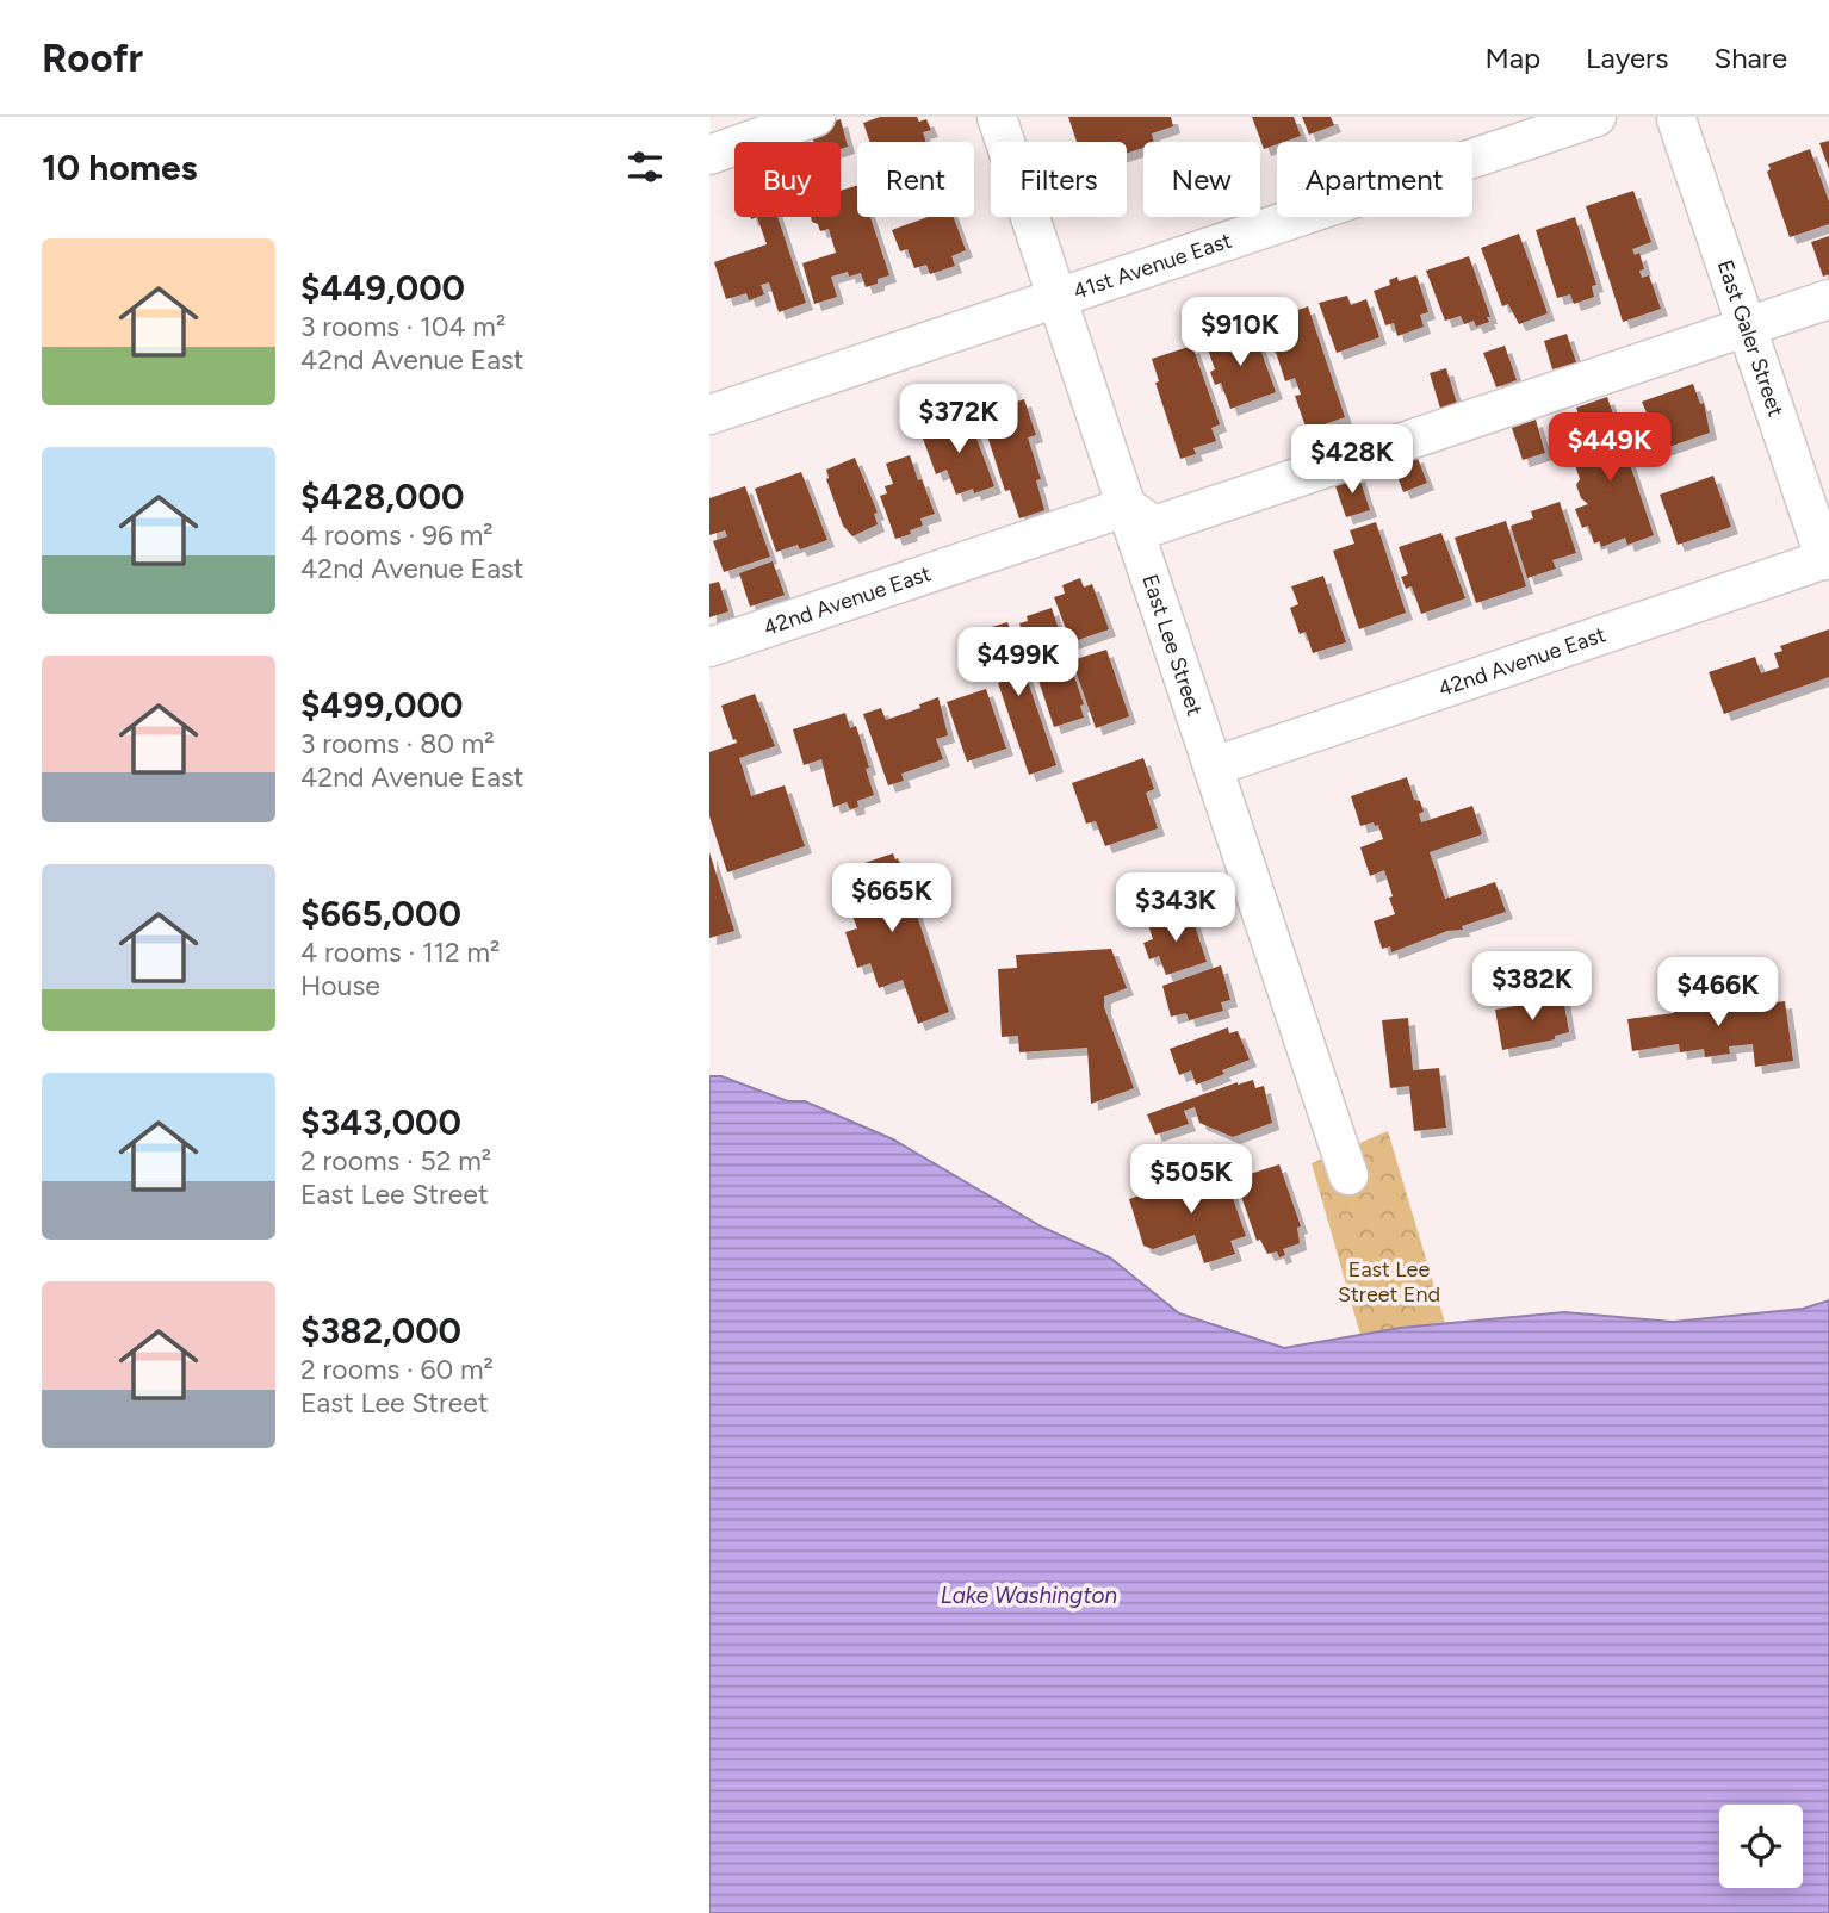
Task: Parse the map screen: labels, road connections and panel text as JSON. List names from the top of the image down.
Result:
{
  "streets": {
    "street": [
      "41st Avenue East",
      "East Galer Street",
      "42nd Avenue East",
      "East Lee Street"
    ]
  },
  "crossings": [
    ["41st Avenue East", "East Lee Street"],
    ["East Galer Street", "42nd Avenue East"],
    ["42nd Avenue East", "East Lee Street"]
  ],
  "water": ["Lake Washington"],
  "parks": ["East Lee Street End"],
  "page": {
    "header": "Roofr",
    "nav": ["Map", "Layers", "Share"],
    "heading": "10 homes",
    "chip": [
      "Buy",
      "Rent",
      "Filters",
      "New",
      "Apartment"
    ],
    "list": [
      {
        "name": "$449,000",
        "note": "3 rooms · 104 m² · 42nd Avenue East"
      },
      {
        "name": "$428,000",
        "note": "4 rooms · 96 m² · 42nd Avenue East"
      },
      {
        "name": "$499,000",
        "note": "3 rooms · 80 m² · 42nd Avenue East"
      },
      {
        "name": "$665,000",
        "note": "4 rooms · 112 m² · House"
      },
      {
        "name": "$343,000",
        "note": "2 rooms · 52 m² · East Lee Street"
      },
      {
        "name": "$382,000",
        "note": "2 rooms · 60 m² · East Lee Street"
      }
    ],
    "price": [
      "$910K",
      "$372K",
      "$449K",
      "$428K",
      "$499K",
      "$665K",
      "$343K",
      "$382K",
      "$466K",
      "$505K"
    ]
  }
}
